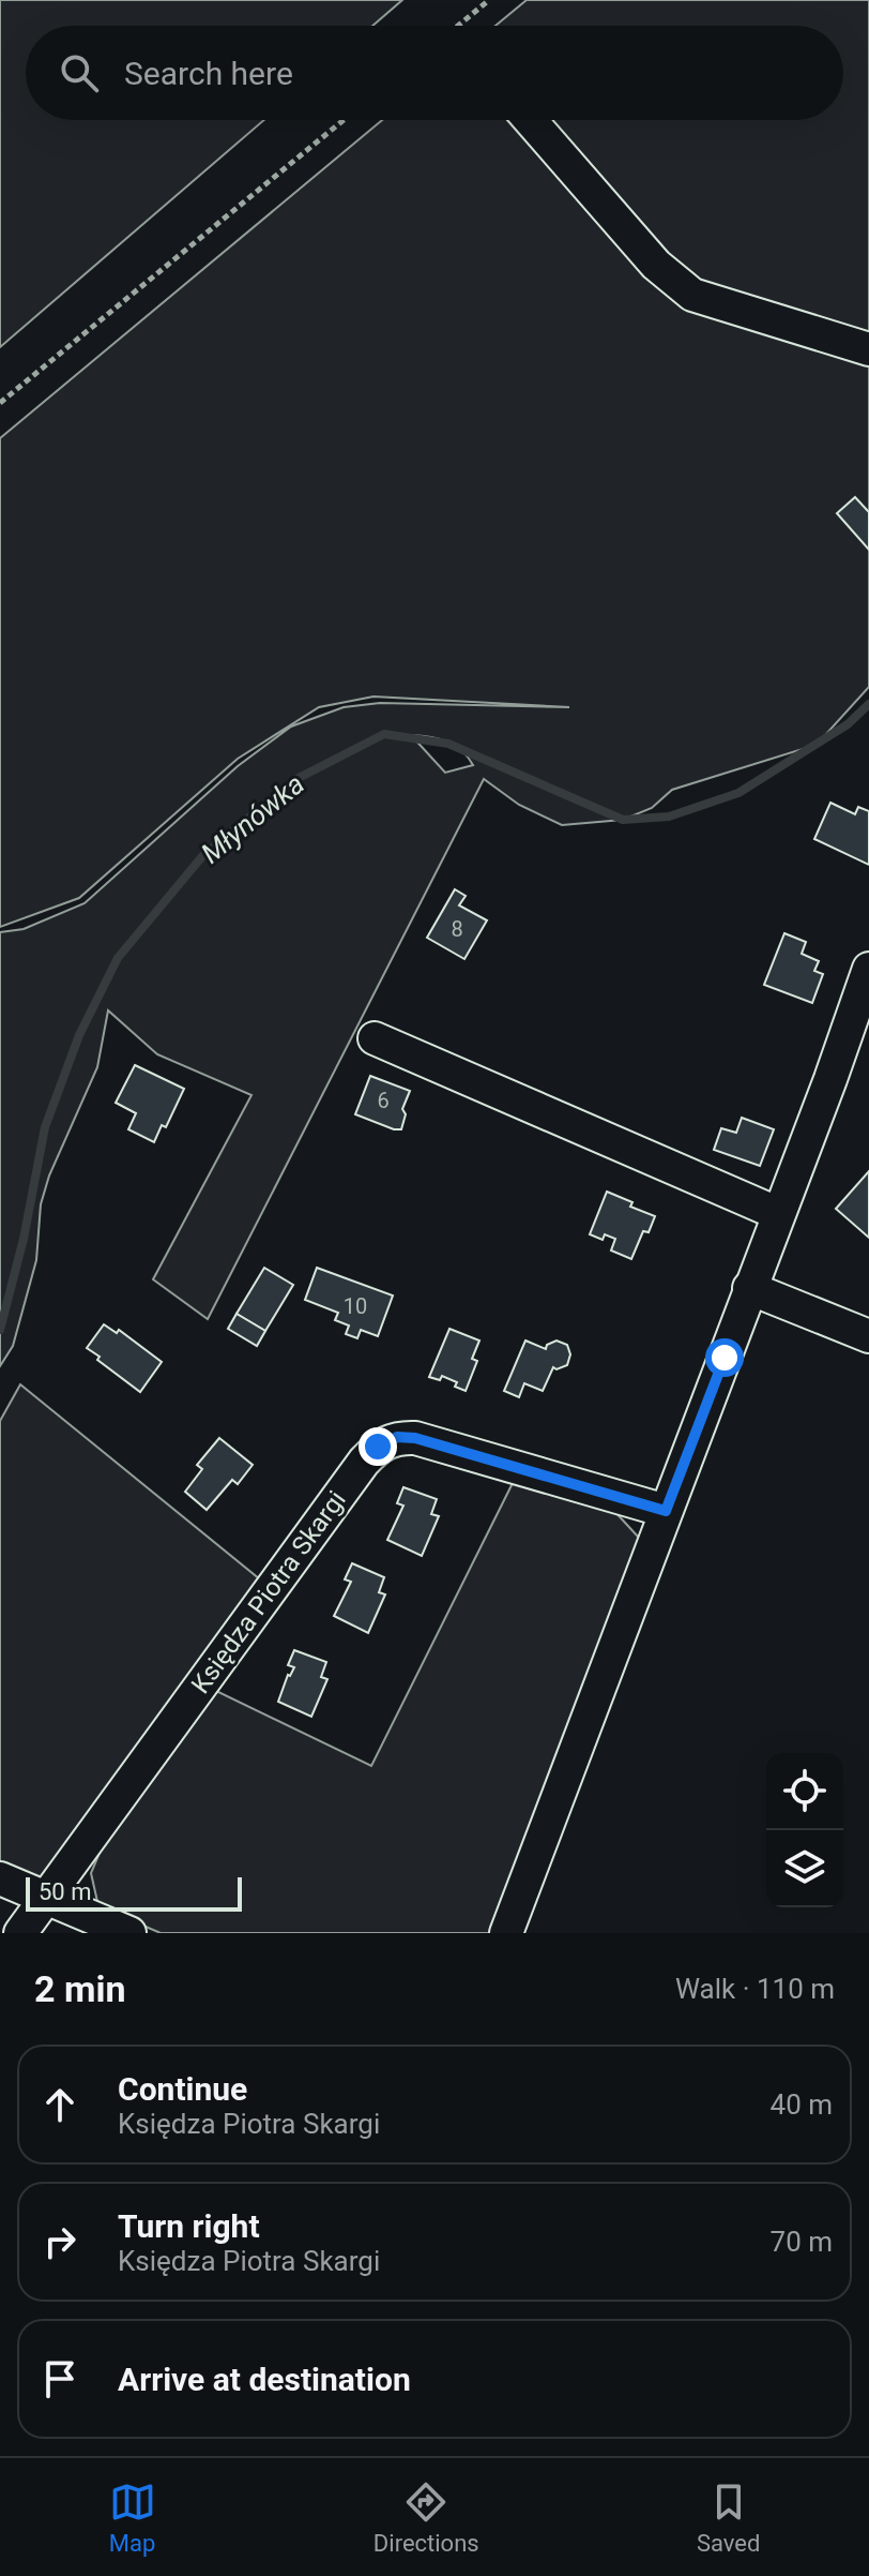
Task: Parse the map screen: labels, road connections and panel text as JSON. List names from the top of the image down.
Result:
{
  "streets": {
    "street": ["Księdza Piotra Skargi"]
  },
  "water": ["Młynówka"],
  "house_numbers": ["8", "6", "10"],
  "scale_bar": "50 m",
  "page": {
    "search": "Search here",
    "scale": "50 m",
    "heading": ["2 min", "Walk · 110 m"],
    "list": [
      ["Continue", "Księdza Piotra Skargi", "40 m"],
      ["Turn right", "Księdza Piotra Skargi", "70 m"],
      "Arrive at destination"
    ],
    "nav": ["Map", "Directions", "Saved"]
  }
}
